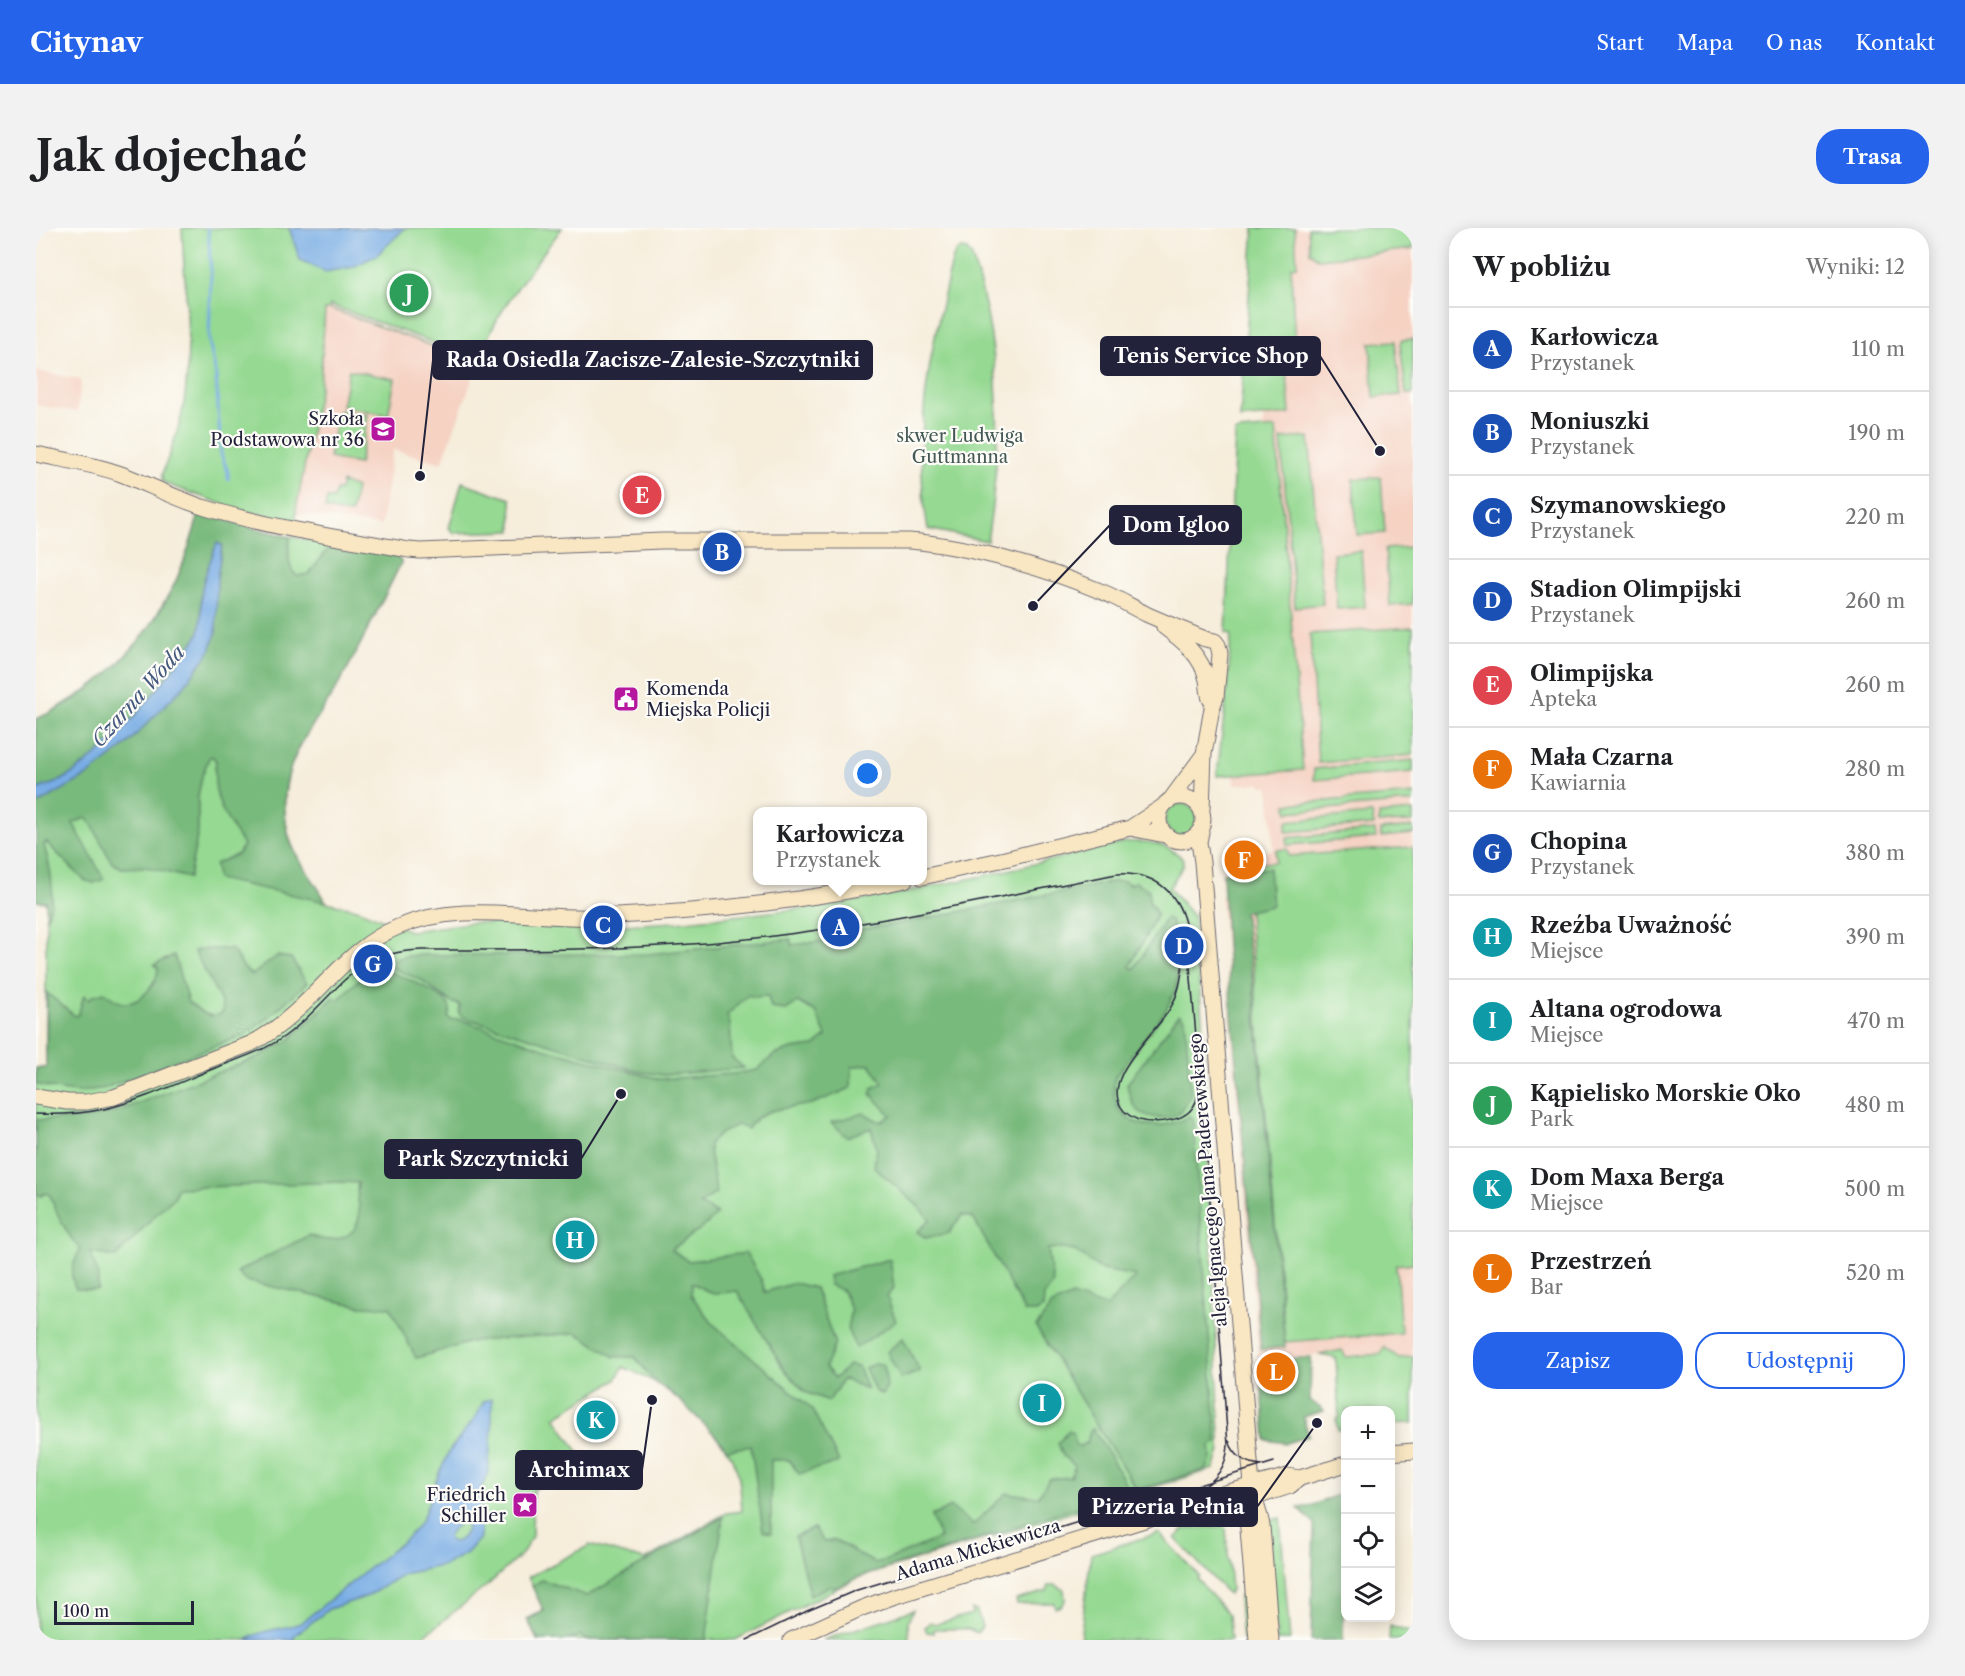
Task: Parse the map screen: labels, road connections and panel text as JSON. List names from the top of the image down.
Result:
{
  "streets": {
    "street": ["aleja Ignacego Jana Paderewskiego", "Adama Mickiewicza"]
  },
  "crossings": [
    ["aleja Ignacego Jana Paderewskiego", "Adama Mickiewicza"]
  ],
  "water": ["Czarna Woda"],
  "parks": ["skwer Ludwiga Guttmanna"],
  "places": {
    "school or university": ["Szkoła Podstawowa nr 36"],
    "other": [
      "Tenis Service Shop",
      "Rada Osiedla Zacisze-Zalesie-Szczytniki",
      "Dom Igloo",
      "Park Szczytnicki",
      "Archimax",
      "Pizzeria Pełnia"
    ],
    "public building": ["Komenda Miejska Policji"],
    "place": ["Friedrich Schiller"]
  },
  "scale_bar": "100 m",
  "page": {
    "header": "Citynav",
    "nav": [
      "Start",
      "Mapa",
      "O nas",
      "Kontakt"
    ],
    "buttons": [
      "Trasa",
      ["Zapisz", "Udostępnij"]
    ],
    "title": "Jak dojechać",
    "heading": ["W pobliżu", "Wyniki: 12"],
    "pins": [
      "J",
      "E",
      "B",
      "F",
      "C",
      "A",
      "D",
      "G",
      "H",
      "L",
      "I",
      "K"
    ],
    "list": [
      {
        "mark": "A",
        "name": "Karłowicza",
        "note": "Przystanek",
        "value": "110 m"
      },
      {
        "mark": "B",
        "name": "Moniuszki",
        "note": "Przystanek",
        "value": "190 m"
      },
      {
        "mark": "C",
        "name": "Szymanowskiego",
        "note": "Przystanek",
        "value": "220 m"
      },
      {
        "mark": "D",
        "name": "Stadion Olimpijski",
        "note": "Przystanek",
        "value": "260 m"
      },
      {
        "mark": "E",
        "name": "Olimpijska",
        "note": "Apteka",
        "value": "260 m"
      },
      {
        "mark": "F",
        "name": "Mała Czarna",
        "note": "Kawiarnia",
        "value": "280 m"
      },
      {
        "mark": "G",
        "name": "Chopina",
        "note": "Przystanek",
        "value": "380 m"
      },
      {
        "mark": "H",
        "name": "Rzeźba Uważność",
        "note": "Miejsce",
        "value": "390 m"
      },
      {
        "mark": "I",
        "name": "Altana ogrodowa",
        "note": "Miejsce",
        "value": "470 m"
      },
      {
        "mark": "J",
        "name": "Kąpielisko Morskie Oko",
        "note": "Park",
        "value": "480 m"
      },
      {
        "mark": "K",
        "name": "Dom Maxa Berga",
        "note": "Miejsce",
        "value": "500 m"
      },
      {
        "mark": "L",
        "name": "Przestrzeń",
        "note": "Bar",
        "value": "520 m"
      }
    ],
    "popup": ["Karłowicza", "Przystanek"],
    "map_buttons": ["+", "−"],
    "scale": "100 m"
  }
}
